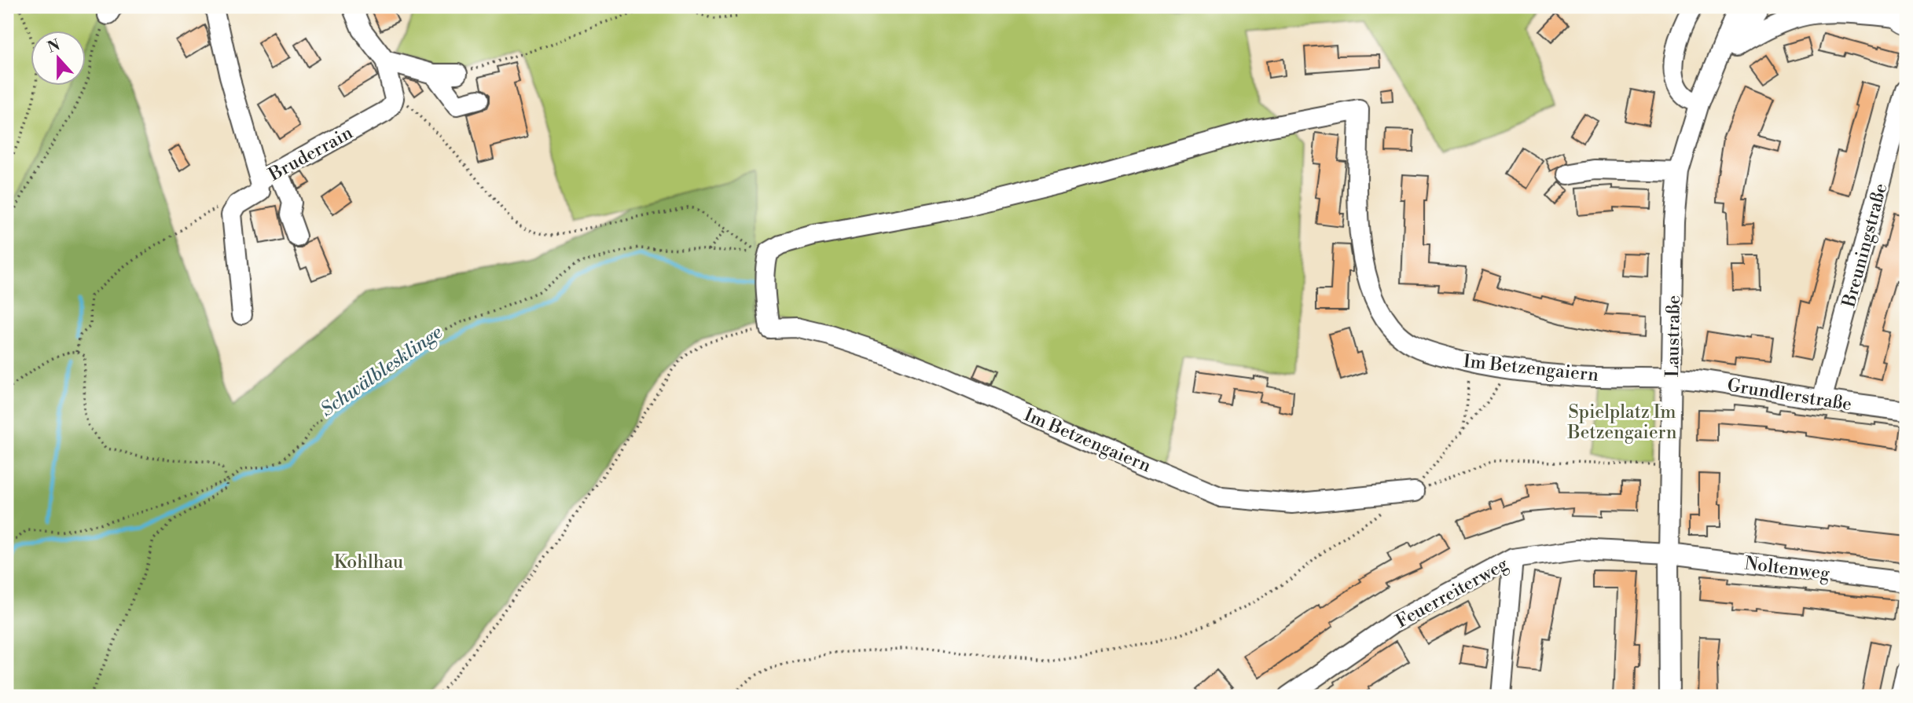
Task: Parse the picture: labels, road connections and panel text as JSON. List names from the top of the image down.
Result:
{
  "streets": {
    "street": [
      "Bruderrain",
      "Breuningstraße",
      "Laustraße",
      "Im Betzengaiern",
      "Grundlerstraße",
      "Noltenweg",
      "Feuerreiterweg"
    ]
  },
  "crossings": [
    ["Breuningstraße", "Grundlerstraße"],
    ["Laustraße", "Im Betzengaiern"],
    ["Laustraße", "Grundlerstraße"],
    ["Laustraße", "Noltenweg"],
    ["Laustraße", "Feuerreiterweg"],
    ["Im Betzengaiern", "Grundlerstraße"],
    ["Noltenweg", "Feuerreiterweg"]
  ],
  "water": ["Schwälblesklinge"],
  "parks": ["Spielplatz Im Betzengaiern", "Kohlhau"],
  "north": "top"
}
